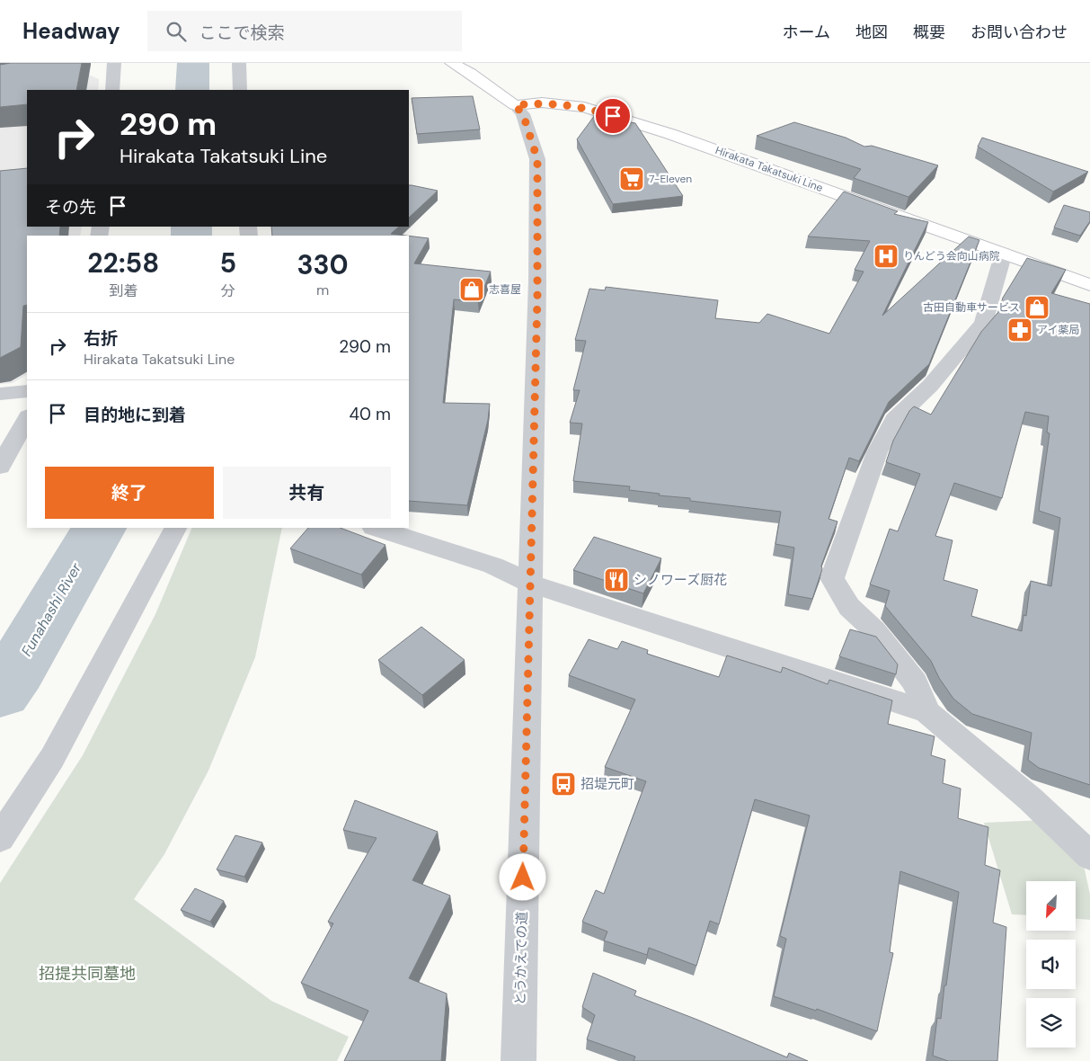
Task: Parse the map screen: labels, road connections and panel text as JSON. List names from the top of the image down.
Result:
{
  "streets": {
    "main road": ["Hirakata Takatsuki Line"],
    "street": ["とうかえでの道"]
  },
  "crossings": [
    ["Hirakata Takatsuki Line", "とうかえでの道"]
  ],
  "water": ["Funahashi River"],
  "parks": ["招提共同墓地"],
  "places": {
    "supermarket": ["7-Eleven"],
    "hospital": ["りんどう会向山病院"],
    "shop": ["志喜屋", "古田自動車サービス"],
    "pharmacy": ["アイ薬局"],
    "restaurant": ["シノワーズ厨花"],
    "bus stop": ["招堤元町"]
  },
  "north": "bottom left",
  "page": {
    "header": "Headway",
    "search": "ここで検索",
    "nav": [
      "ホーム",
      "地図",
      "概要",
      "お問い合わせ"
    ],
    "turn": ["290 m", "Hirakata Takatsuki Line"],
    "then": "その先",
    "eta": [
      "22:58",
      "到着",
      "5",
      "分",
      "330",
      "m"
    ],
    "list": [
      {
        "name": "右折",
        "note": "Hirakata Takatsuki Line",
        "value": "290 m"
      },
      {
        "name": "目的地に到着",
        "value": "40 m"
      }
    ],
    "buttons": ["終了", "共有"]
  }
}
